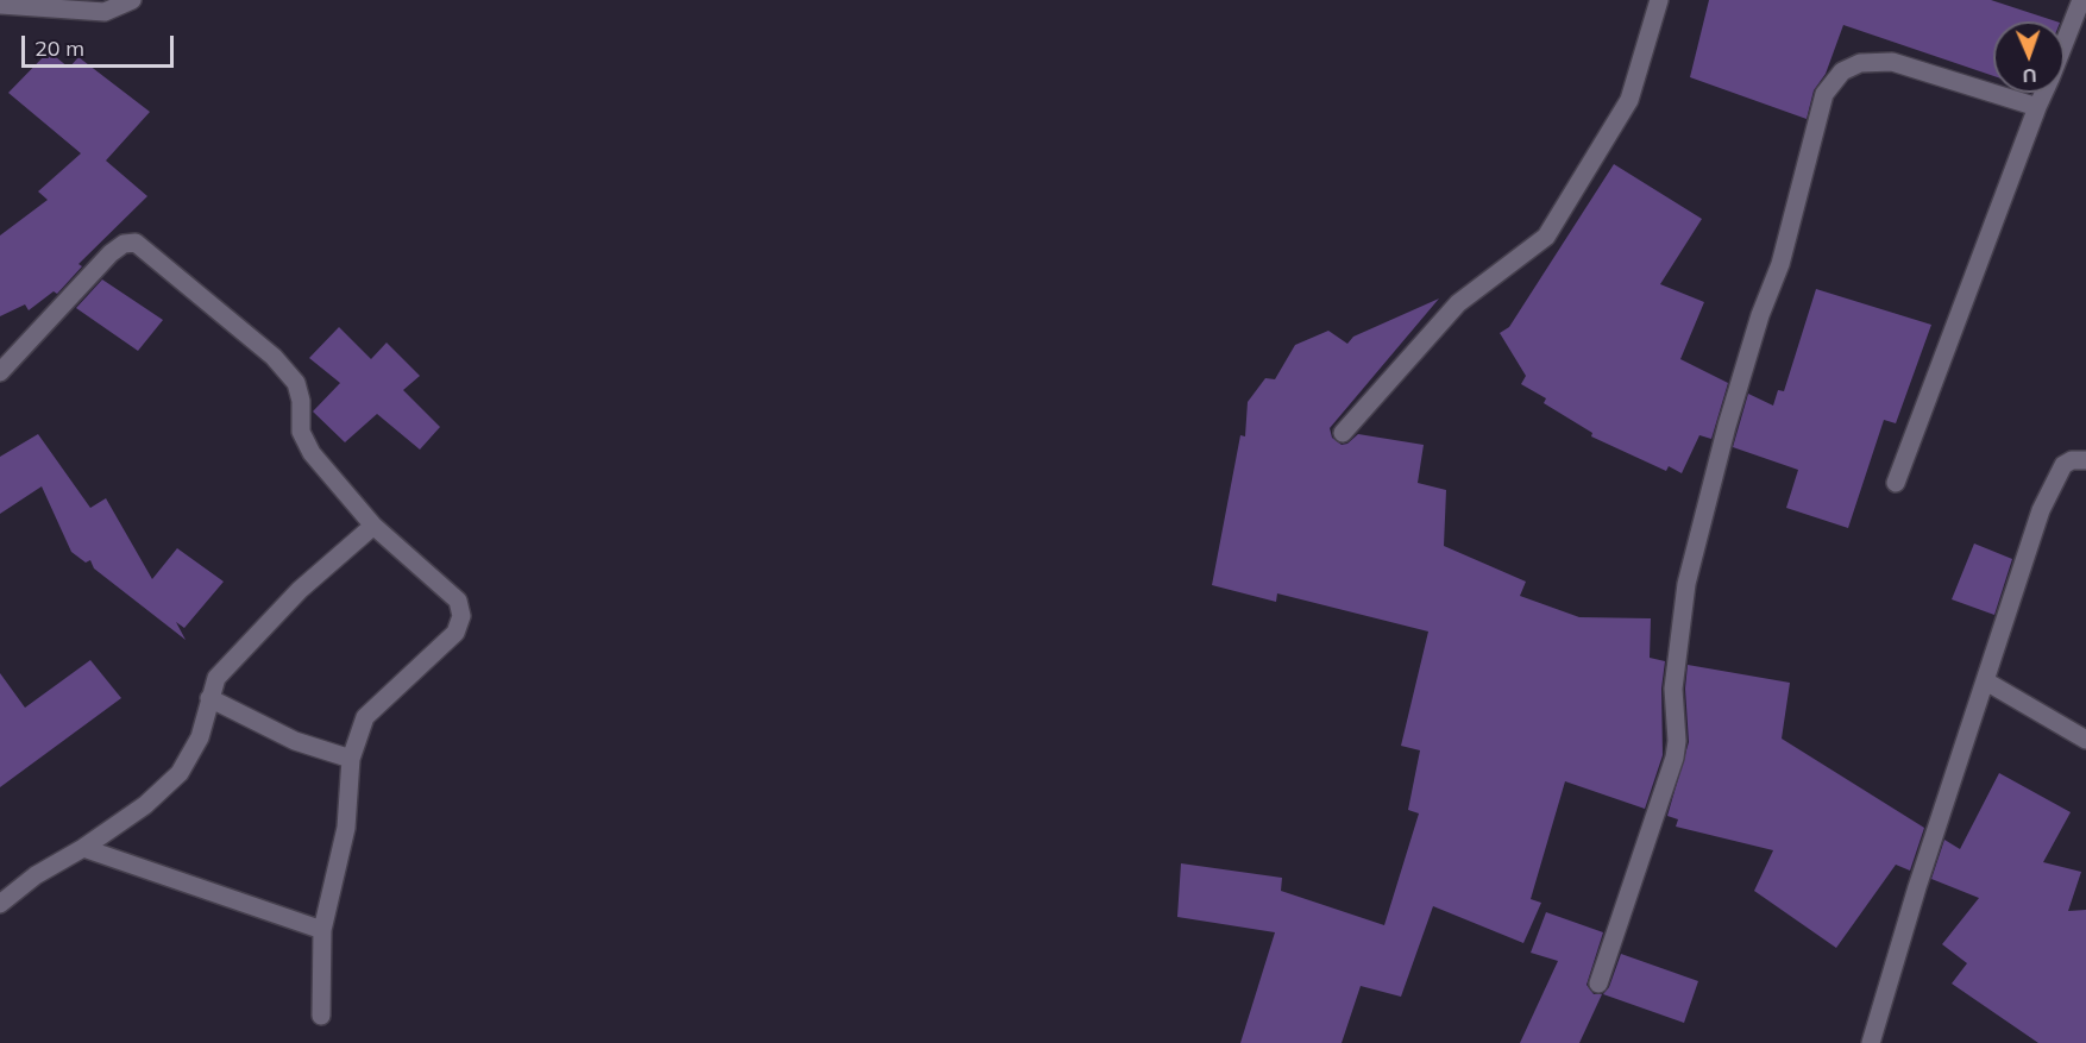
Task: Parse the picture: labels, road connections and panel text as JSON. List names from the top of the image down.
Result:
{
  "scale_bar": "20 m",
  "north": "bottom"
}
